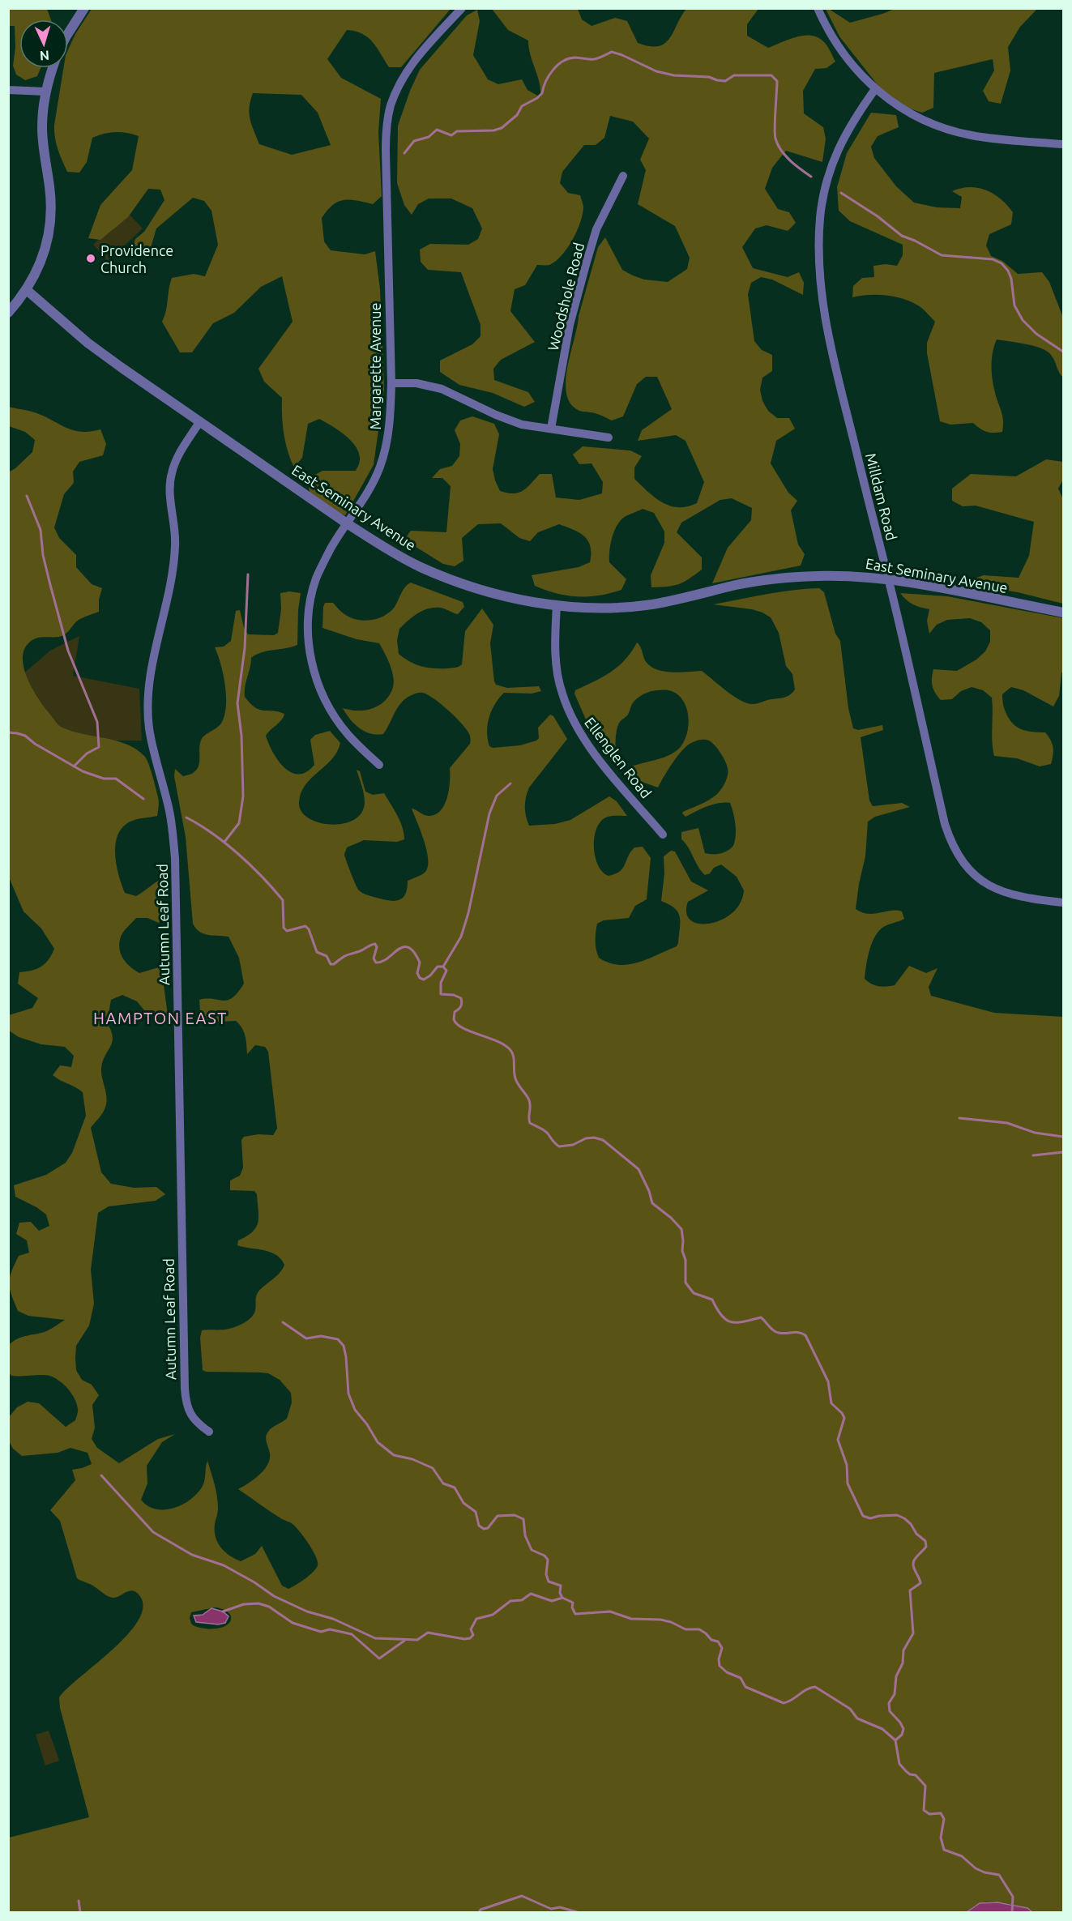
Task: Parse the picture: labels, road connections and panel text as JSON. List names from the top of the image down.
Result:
{
  "streets": {
    "street": [
      "Woodshole Road",
      "Margarette Avenue",
      "Milldam Road",
      "East Seminary Avenue",
      "Ellenglen Road",
      "Autumn Leaf Road"
    ]
  },
  "crossings": [
    ["Margarette Avenue", "East Seminary Avenue"],
    ["Milldam Road", "East Seminary Avenue"],
    ["East Seminary Avenue", "Ellenglen Road"],
    ["East Seminary Avenue", "Autumn Leaf Road"]
  ],
  "districts": ["HAMPTON EAST"],
  "places": ["Providence Church"],
  "north": "bottom"
}
